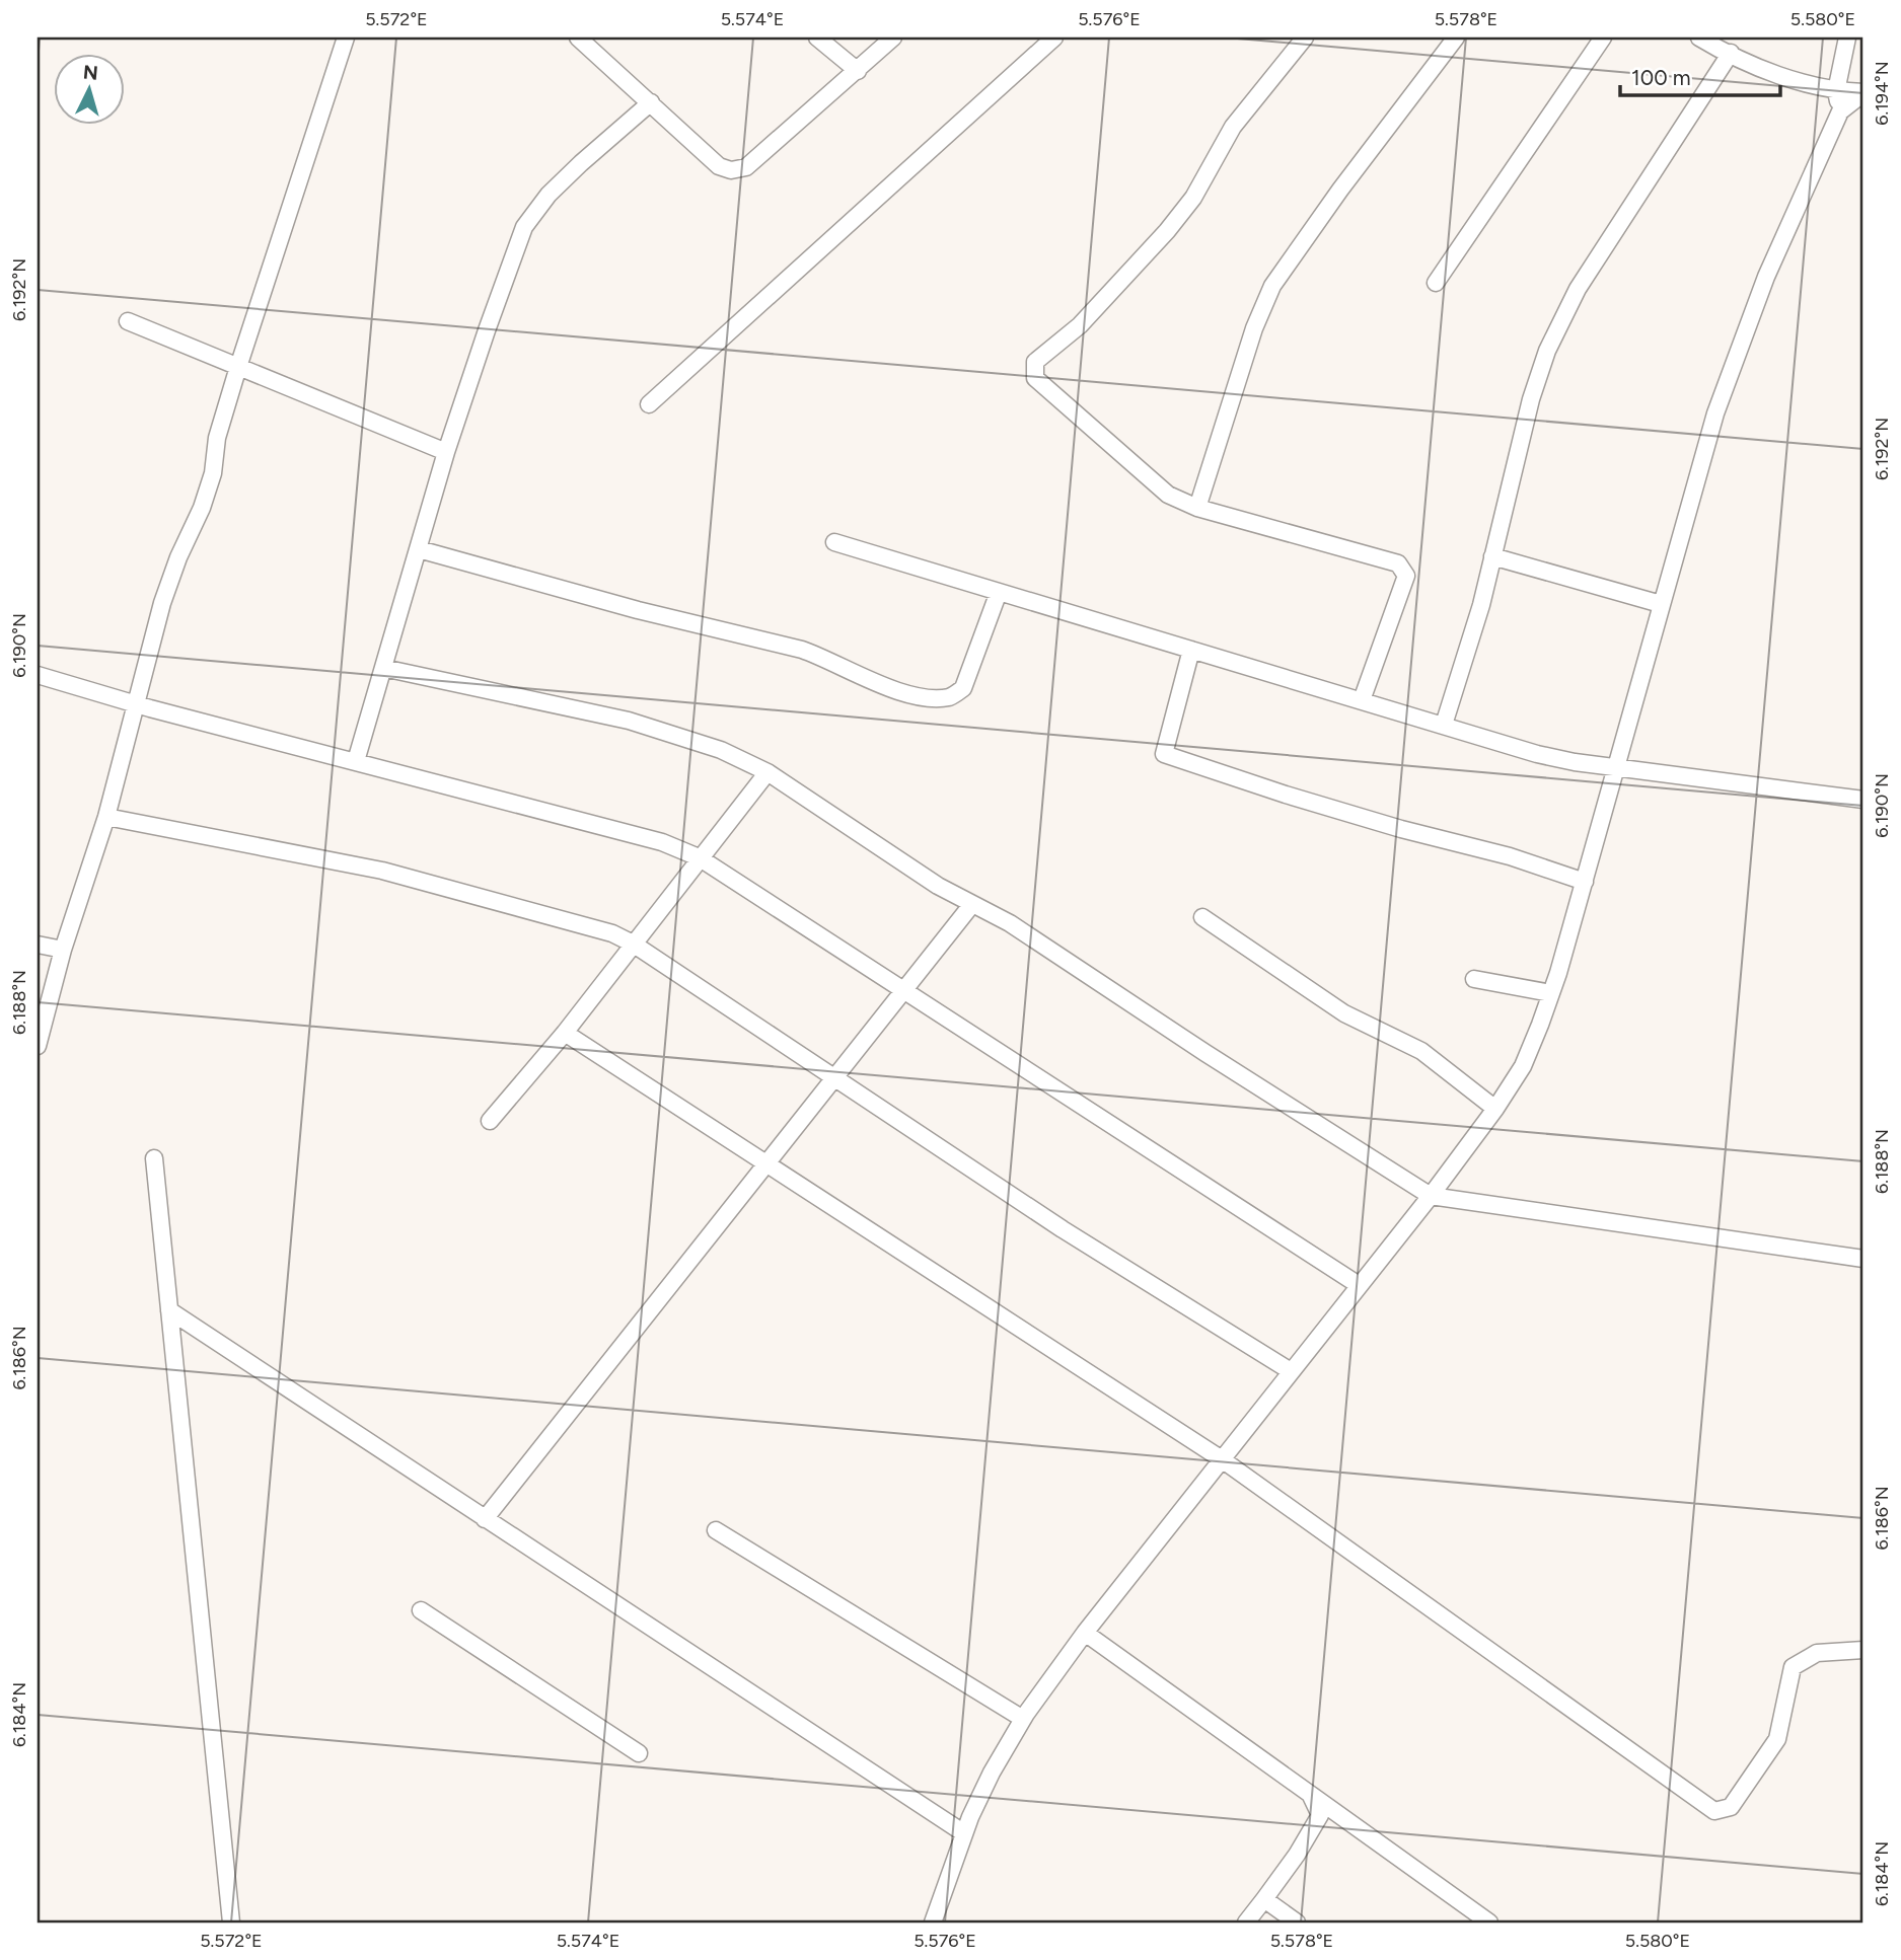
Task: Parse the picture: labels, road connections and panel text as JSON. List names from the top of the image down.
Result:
{
  "scale_bar": "100 m",
  "north": "top",
  "coordinates": [
    "5.572°E",
    "5.574°E",
    "5.576°E",
    "5.578°E",
    "5.580°E",
    "6.194°N",
    "6.192°N",
    "6.190°N",
    "6.188°N",
    "6.186°N",
    "6.184°N"
  ]
}
